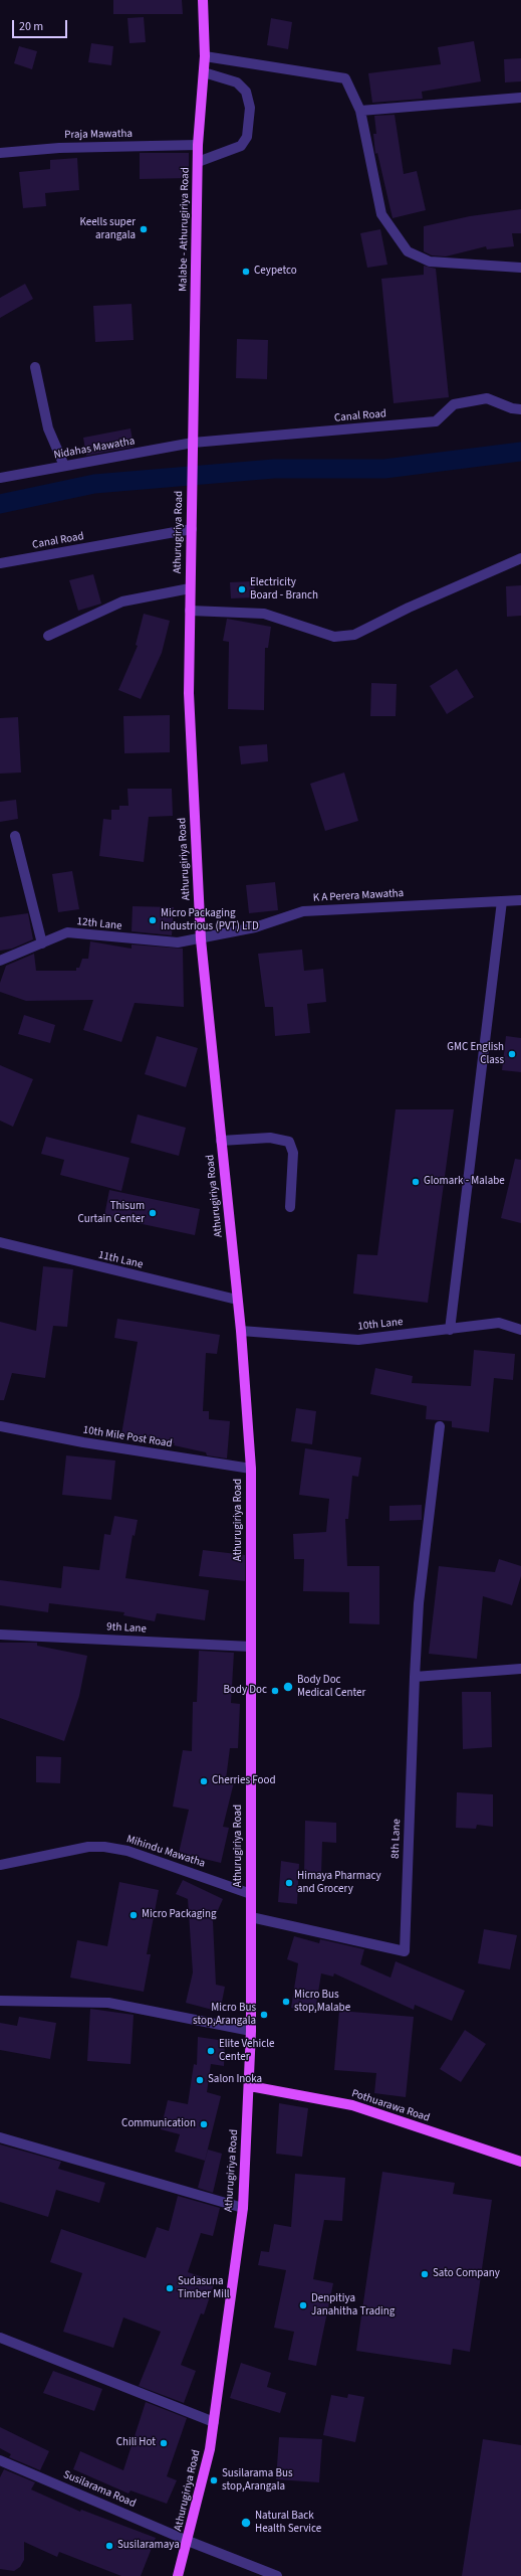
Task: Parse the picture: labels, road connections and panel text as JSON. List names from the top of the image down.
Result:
{
  "streets": {
    "main road": ["Malabe - Athurugiriya Road", "Athurugiriya Road", "Pothuarawa Road"],
    "street": [
      "Praja Mawatha",
      "Canal Road",
      "Nidahas Mawatha",
      "K A Perera Mawatha",
      "12th Lane",
      "11th Lane",
      "10th Lane",
      "10th Mile Post Road",
      "9th Lane",
      "8th Lane",
      "Mihindu Mawatha",
      "Susilarama Road"
    ]
  },
  "crossings": [
    ["Praja Mawatha", "Malabe - Athurugiriya Road"],
    ["Malabe - Athurugiriya Road", "Canal Road"],
    ["Malabe - Athurugiriya Road", "Nidahas Mawatha"],
    ["Malabe - Athurugiriya Road", "Athurugiriya Road"],
    ["Canal Road", "Nidahas Mawatha"],
    ["Canal Road", "Athurugiriya Road"],
    ["Athurugiriya Road", "K A Perera Mawatha"],
    ["Athurugiriya Road", "12th Lane"],
    ["Athurugiriya Road", "11th Lane"],
    ["Athurugiriya Road", "10th Lane"],
    ["Athurugiriya Road", "10th Mile Post Road"],
    ["Athurugiriya Road", "9th Lane"],
    ["Athurugiriya Road", "8th Lane"],
    ["Athurugiriya Road", "Mihindu Mawatha"],
    ["Athurugiriya Road", "Pothuarawa Road"],
    ["Athurugiriya Road", "Susilarama Road"],
    ["K A Perera Mawatha", "12th Lane"]
  ],
  "places": [
    "Keells super arangala",
    "Ceypetco",
    "Electricity Board - Branch",
    "Micro Packaging Industrious (PVT) LTD",
    "GMC English Class",
    "Glomark - Malabe",
    "Thisum Curtain Center",
    "Body Doc Medical Center",
    "Body Doc",
    "Cherries Food",
    "Himaya Pharmacy and Grocery",
    "Micro Packaging",
    "Micro Bus stop,Malabe",
    "Micro Bus stop,Arangala",
    "Elite Vehicle Center",
    "Salon Inoka",
    "Communication",
    "Sato Company",
    "Sudasuna Timber Mill",
    "Denpitiya Janahitha Trading",
    "Chili Hot",
    "Susilarama Bus stop,Arangala",
    "Natural Back Health Service",
    "Susilaramaya"
  ],
  "scale_bar": "20 m"
}
